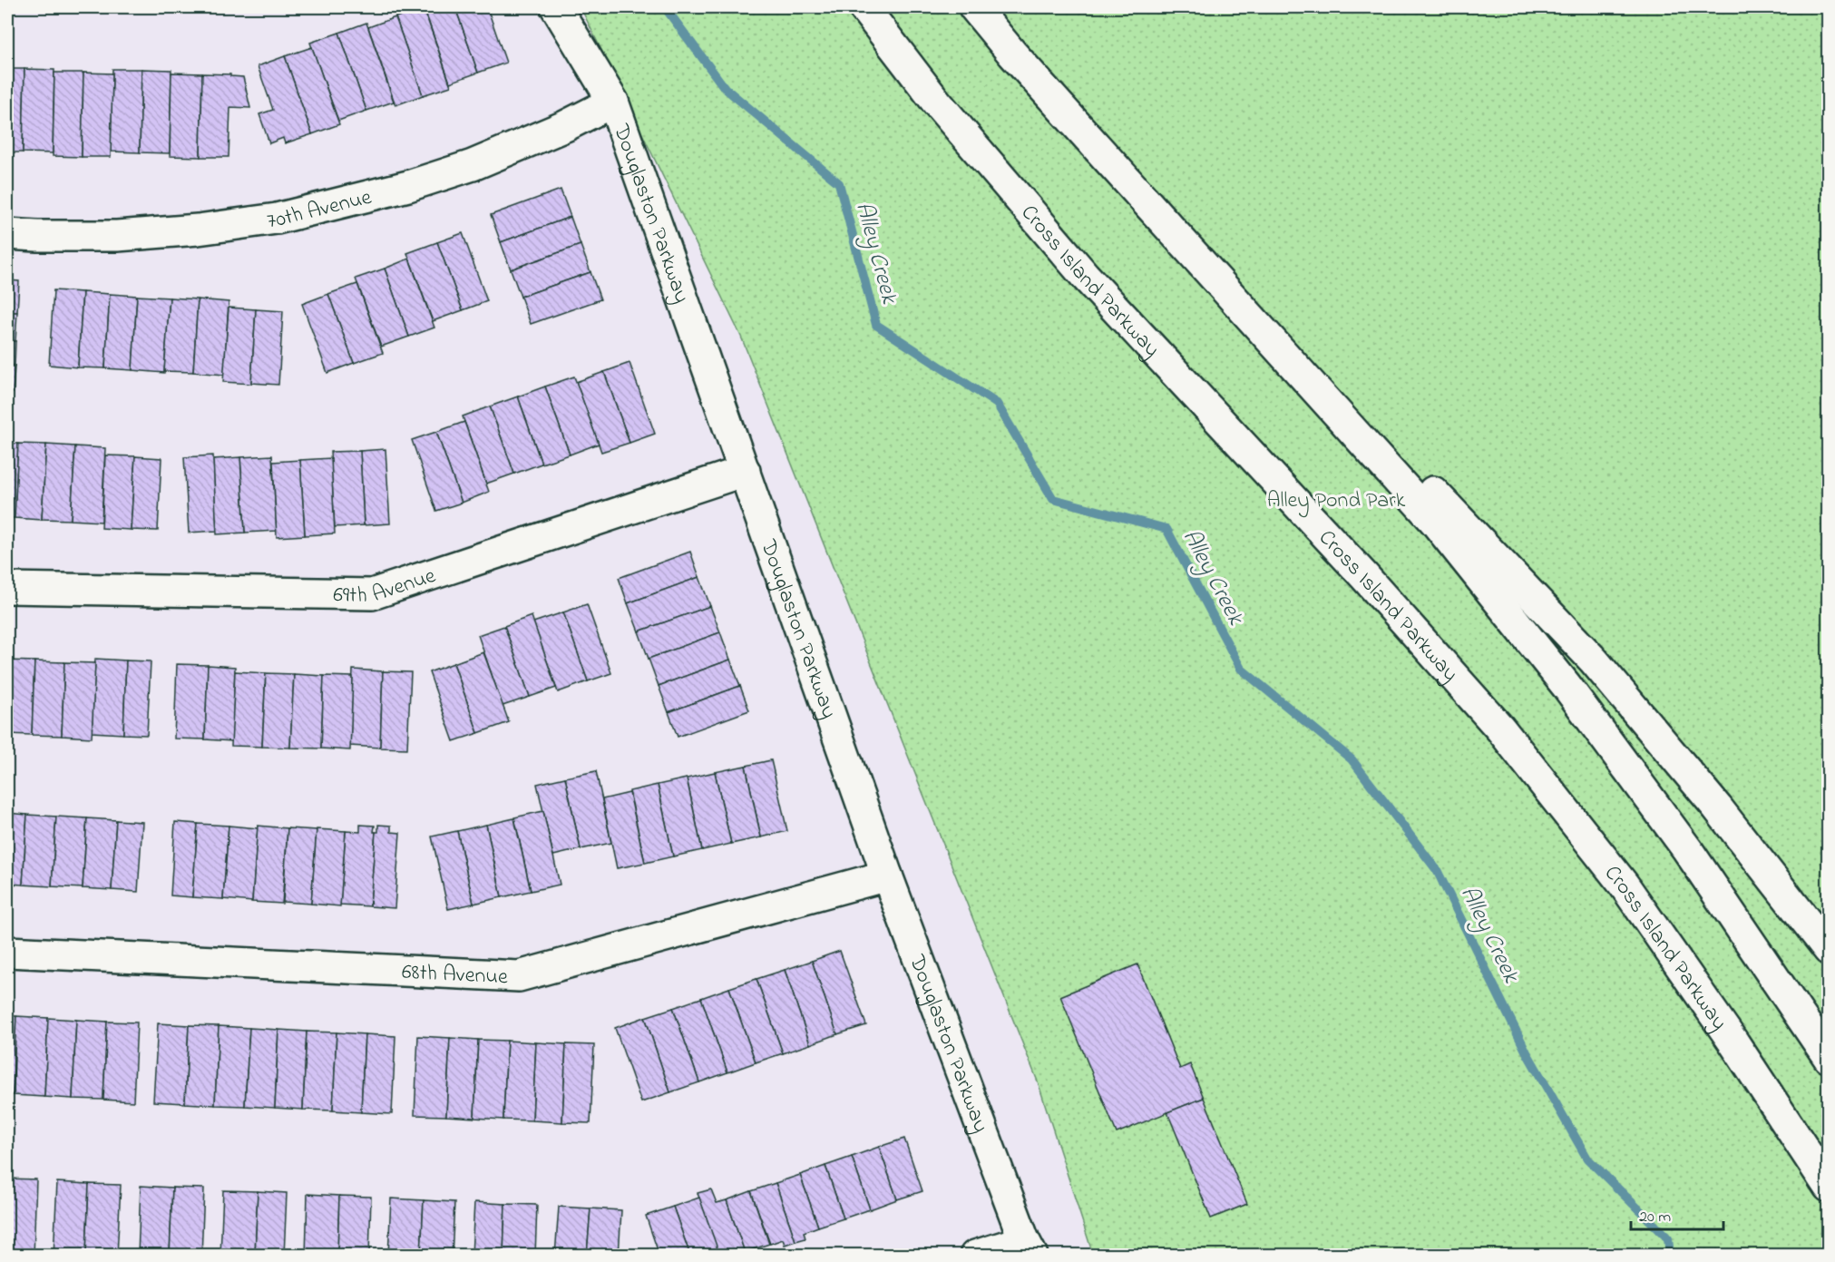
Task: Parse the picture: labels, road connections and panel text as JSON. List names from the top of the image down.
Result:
{
  "streets": {
    "main road": [
      "70th Avenue",
      "Douglaston Parkway",
      "Cross Island Parkway",
      "69th Avenue",
      "68th Avenue"
    ]
  },
  "crossings": [
    ["70th Avenue", "Douglaston Parkway"],
    ["Douglaston Parkway", "69th Avenue"],
    ["Douglaston Parkway", "68th Avenue"]
  ],
  "water": ["Alley Creek"],
  "parks": ["Alley Pond Park"],
  "scale_bar": "20 m"
}
